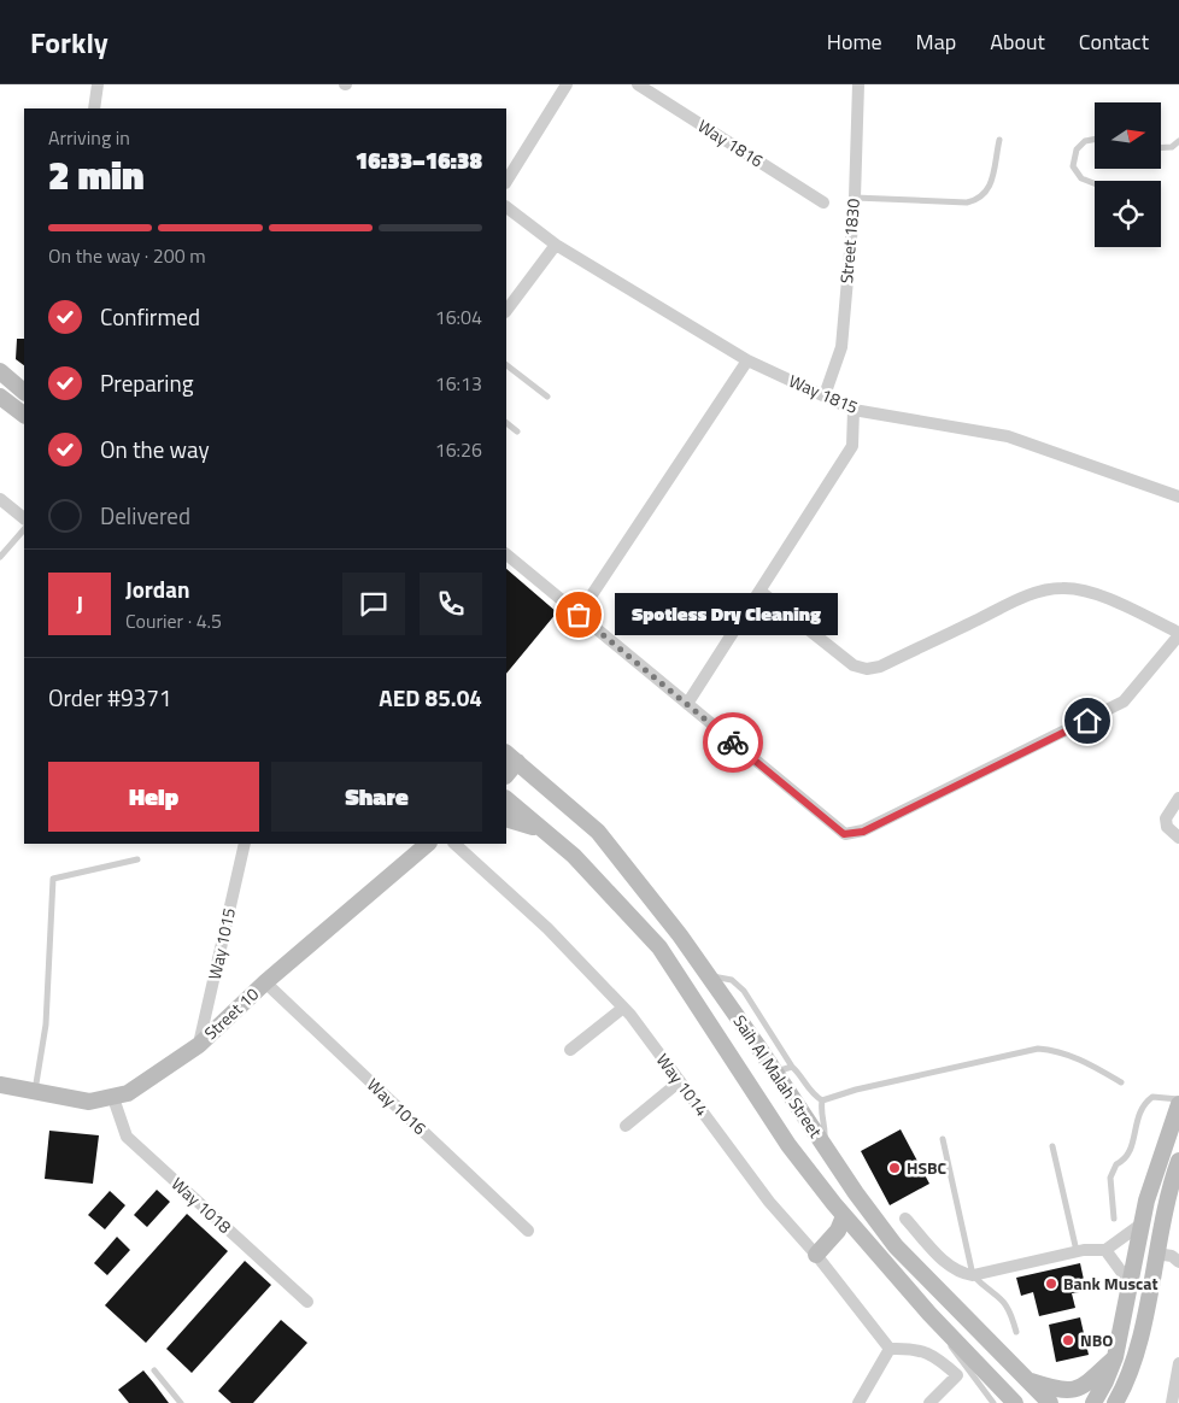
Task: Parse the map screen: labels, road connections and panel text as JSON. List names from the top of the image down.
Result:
{
  "streets": {
    "street": [
      "Way 1816",
      "Street 1830",
      "Way 1815",
      "Way 1015",
      "Street 10",
      "Saih Al Malah Street",
      "Way 1014",
      "Way 1016",
      "Way 1018"
    ]
  },
  "crossings": [
    ["Street 1830", "Way 1815"],
    ["Way 1015", "Street 10"],
    ["Street 10", "Way 1016"],
    ["Street 10", "Way 1018"]
  ],
  "places": [
    "Spotless Dry Cleaning",
    "HSBC",
    "Bank Muscat",
    "NBO"
  ],
  "north": "right",
  "page": {
    "header": "Forkly",
    "nav": [
      "Home",
      "Map",
      "About",
      "Contact"
    ],
    "heading": ["2 min", "Arriving in", "16:33–16:38"],
    "panel": [
      "Jordan",
      "Courier · 4.5",
      "Order #9371",
      "AED 85.04"
    ],
    "bar": "On the way · 200 m",
    "list": [
      ["Confirmed", "16:04"],
      ["Preparing", "16:13"],
      ["On the way", "16:26"],
      "Delivered"
    ],
    "round": "J",
    "bubble": "Spotless Dry Cleaning",
    "buttons": ["Help", "Share"]
  }
}
